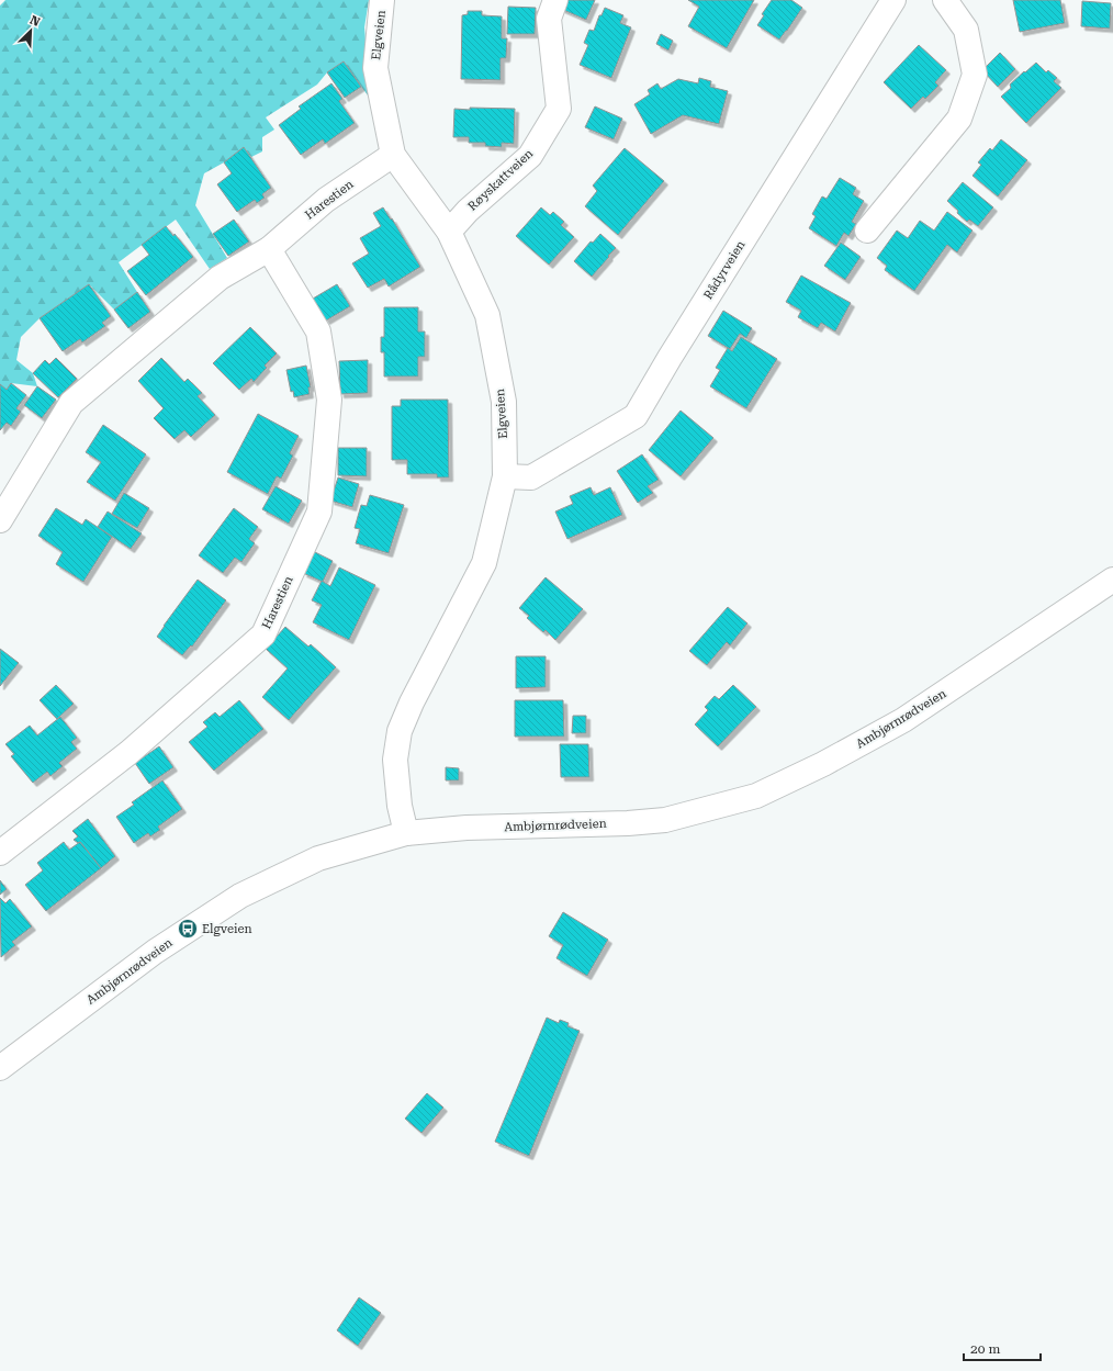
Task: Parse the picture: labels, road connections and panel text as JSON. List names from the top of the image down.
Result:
{
  "streets": {
    "street": [
      "Elgveien",
      "Røyskattveien",
      "Harestien",
      "Rådyrveien",
      "Ambjørnrødveien"
    ]
  },
  "crossings": [
    ["Elgveien", "Røyskattveien"],
    ["Elgveien", "Harestien"],
    ["Elgveien", "Rådyrveien"],
    ["Elgveien", "Ambjørnrødveien"]
  ],
  "places": {
    "bus stop": ["Elgveien"]
  },
  "scale_bar": "20 m",
  "north": "top right"
}
